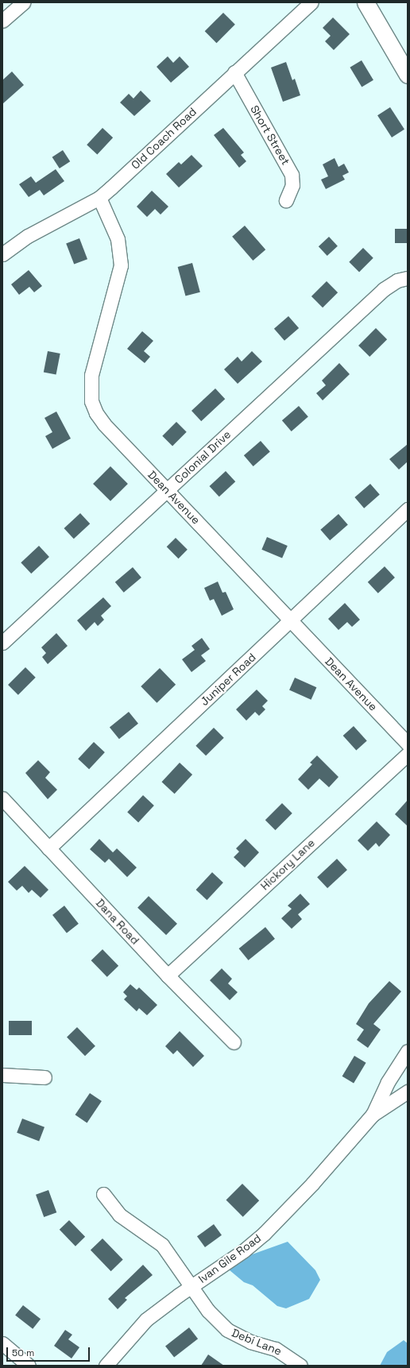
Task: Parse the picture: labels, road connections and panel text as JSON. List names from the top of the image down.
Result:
{
  "streets": {
    "street": [
      "Short Street",
      "Old Coach Road",
      "Colonial Drive",
      "Dean Avenue",
      "Juniper Road",
      "Hickory Lane",
      "Dana Road",
      "Ivan Gile Road",
      "Debi Lane"
    ]
  },
  "crossings": [
    ["Short Street", "Old Coach Road"],
    ["Old Coach Road", "Dean Avenue"],
    ["Colonial Drive", "Dean Avenue"],
    ["Dean Avenue", "Juniper Road"],
    ["Juniper Road", "Dana Road"],
    ["Hickory Lane", "Dana Road"],
    ["Ivan Gile Road", "Debi Lane"]
  ],
  "scale_bar": "50 m"
}
